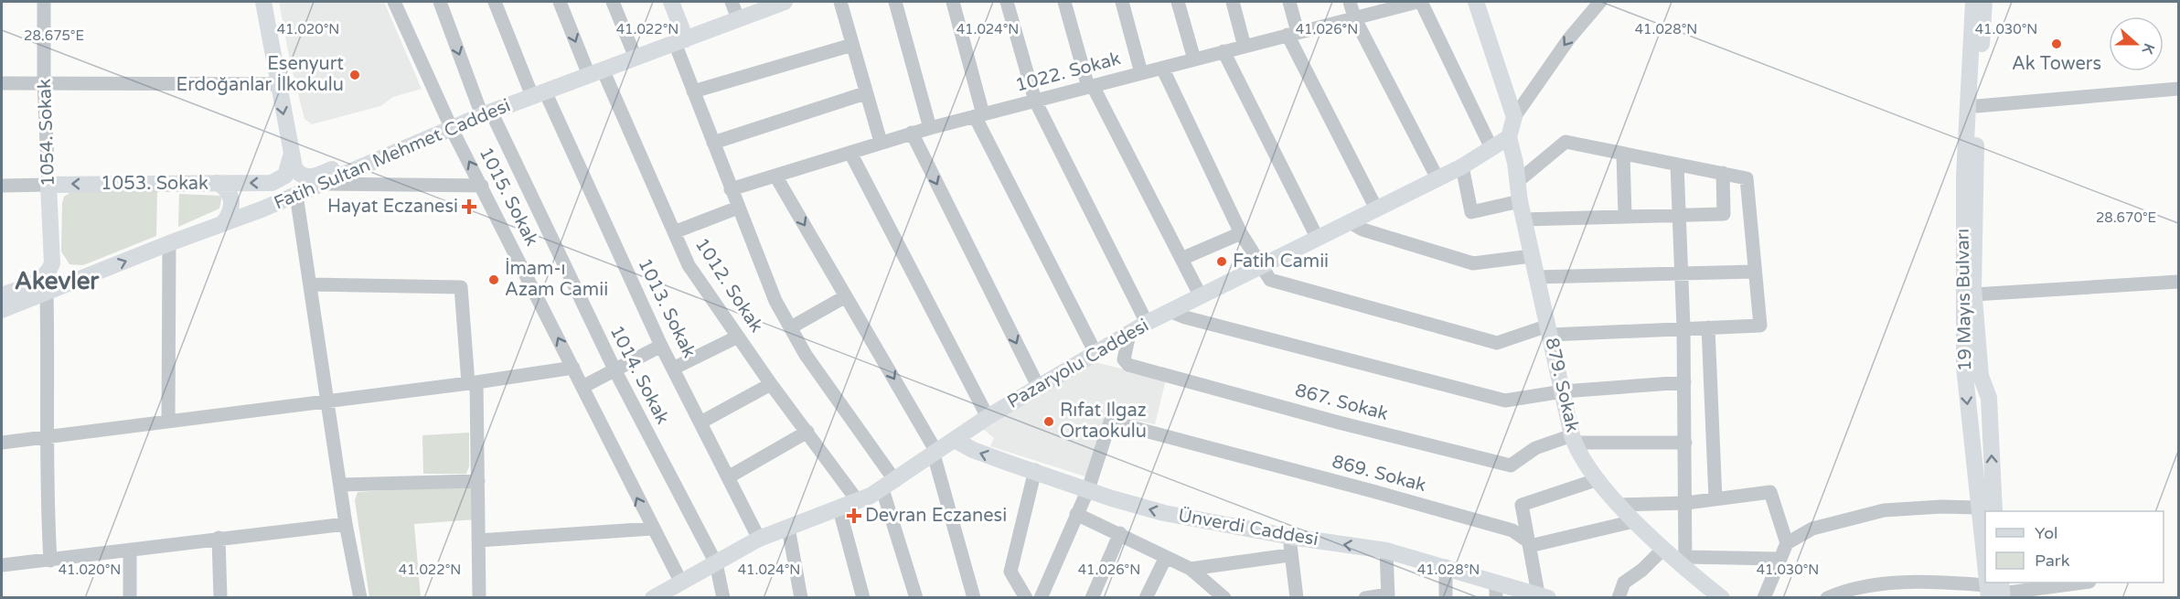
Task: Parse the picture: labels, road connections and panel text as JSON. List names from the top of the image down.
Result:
{
  "streets": {
    "main road": [
      "1054. Sokak",
      "Fatih Sultan Mehmet Caddesi",
      "1053. Sokak",
      "19 Mayıs Bulvarı",
      "Pazaryolu Caddesi",
      "879. Sokak",
      "Ünverdi Caddesi"
    ],
    "street": [
      "1022. Sokak",
      "1015. Sokak",
      "1012. Sokak",
      "1013. Sokak",
      "1014. Sokak",
      "867. Sokak",
      "869. Sokak"
    ]
  },
  "crossings": [
    ["1054. Sokak", "1053. Sokak"],
    ["Fatih Sultan Mehmet Caddesi", "1015. Sokak"],
    ["Fatih Sultan Mehmet Caddesi", "1012. Sokak"],
    ["Fatih Sultan Mehmet Caddesi", "1013. Sokak"],
    ["Fatih Sultan Mehmet Caddesi", "1014. Sokak"],
    ["1015. Sokak", "Pazaryolu Caddesi"],
    ["1012. Sokak", "Pazaryolu Caddesi"],
    ["1013. Sokak", "Pazaryolu Caddesi"],
    ["Pazaryolu Caddesi", "1014. Sokak"],
    ["Pazaryolu Caddesi", "879. Sokak"],
    ["Pazaryolu Caddesi", "867. Sokak"],
    ["Pazaryolu Caddesi", "Ünverdi Caddesi"],
    ["879. Sokak", "867. Sokak"],
    ["879. Sokak", "869. Sokak"],
    ["869. Sokak", "Ünverdi Caddesi"]
  ],
  "one_way": ["1053. Sokak", "1015. Sokak", "Ünverdi Caddesi"],
  "districts": ["Akevler"],
  "places": {
    "other": [
      "Ak Towers",
      "Esenyurt Erdoğanlar İlkokulu",
      "Fatih Camii",
      "İmam-ı Azam Camii",
      "Rıfat Ilgaz Ortaokulu"
    ],
    "health": ["Hayat Eczanesi", "Devran Eczanesi"]
  },
  "legend": ["Yol", "Park"],
  "north": "right",
  "coordinates": [
    "41.028°N",
    "41.020°N",
    "41.022°N",
    "41.024°N",
    "41.026°N",
    "41.030°N",
    "28.675°E",
    "28.670°E"
  ]
}
